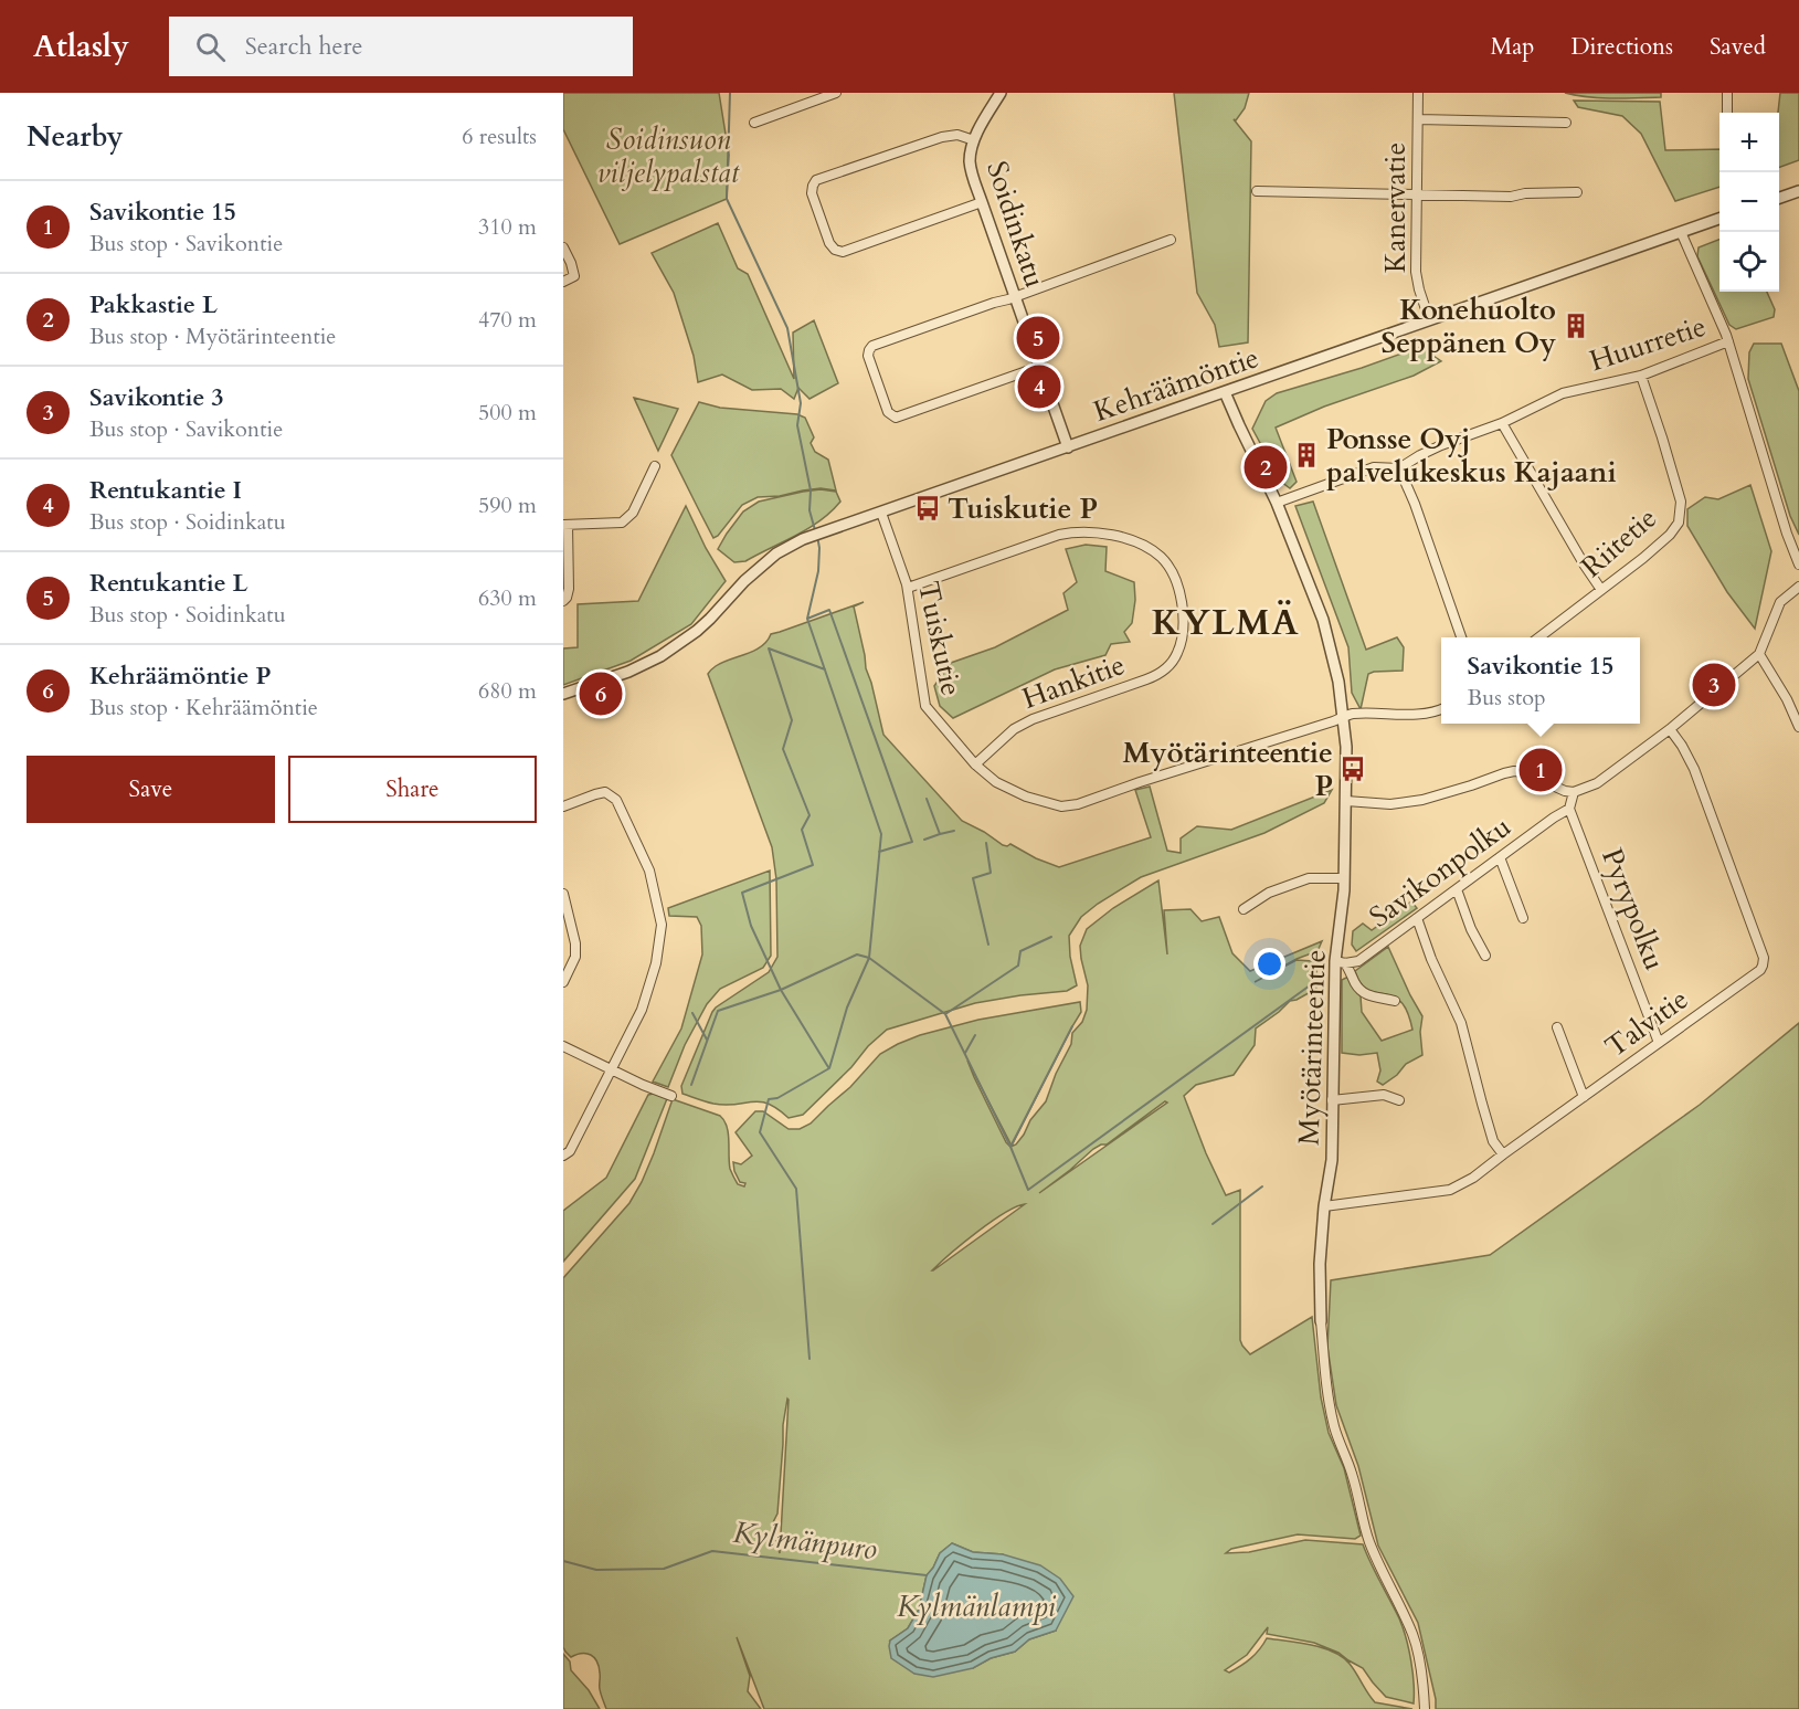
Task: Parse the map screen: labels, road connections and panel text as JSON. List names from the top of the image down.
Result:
{
  "streets": {
    "street": [
      "Kanervatie",
      "Soidinkatu",
      "Huurretie",
      "Kehräämöntie",
      "Riitetie",
      "Tuiskutie",
      "Hankitie",
      "Savikonpolku",
      "Pyrypolku",
      "Talvitie",
      "Myötärinteentie"
    ]
  },
  "crossings": [
    ["Kanervatie", "Kehräämöntie"],
    ["Soidinkatu", "Kehräämöntie"],
    ["Huurretie", "Riitetie"],
    ["Kehräämöntie", "Tuiskutie"],
    ["Kehräämöntie", "Myötärinteentie"],
    ["Tuiskutie", "Hankitie"],
    ["Tuiskutie", "Myötärinteentie"],
    ["Savikonpolku", "Pyrypolku"],
    ["Savikonpolku", "Myötärinteentie"],
    ["Pyrypolku", "Talvitie"],
    ["Talvitie", "Myötärinteentie"]
  ],
  "districts": ["KYLMÄ"],
  "water": ["Kylmänpuro", "Kylmänlampi"],
  "parks": ["Soidinsuon viljelypalstat"],
  "places": {
    "building": ["Konehuolto Seppänen Oy", "Ponsse Oyj palvelukeskus Kajaani"],
    "bus stop": ["Tuiskutie P", "Myötärinteentie P"]
  },
  "page": {
    "header": "Atlasly",
    "search": "Search here",
    "nav": ["Map", "Directions", "Saved"],
    "heading": ["Nearby", "6 results"],
    "map_buttons": ["+", "−"],
    "list": [
      {
        "mark": "1",
        "name": "Savikontie 15",
        "note": "Bus stop · Savikontie",
        "value": "310 m"
      },
      {
        "mark": "2",
        "name": "Pakkastie L",
        "note": "Bus stop · Myötärinteentie",
        "value": "470 m"
      },
      {
        "mark": "3",
        "name": "Savikontie 3",
        "note": "Bus stop · Savikontie",
        "value": "500 m"
      },
      {
        "mark": "4",
        "name": "Rentukantie I",
        "note": "Bus stop · Soidinkatu",
        "value": "590 m"
      },
      {
        "mark": "5",
        "name": "Rentukantie L",
        "note": "Bus stop · Soidinkatu",
        "value": "630 m"
      },
      {
        "mark": "6",
        "name": "Kehräämöntie P",
        "note": "Bus stop · Kehräämöntie",
        "value": "680 m"
      }
    ],
    "pins": [
      "5",
      "4",
      "2",
      "3",
      "6",
      "1"
    ],
    "popup": ["Savikontie 15", "Bus stop"],
    "buttons": ["Save", "Share"]
  }
}
